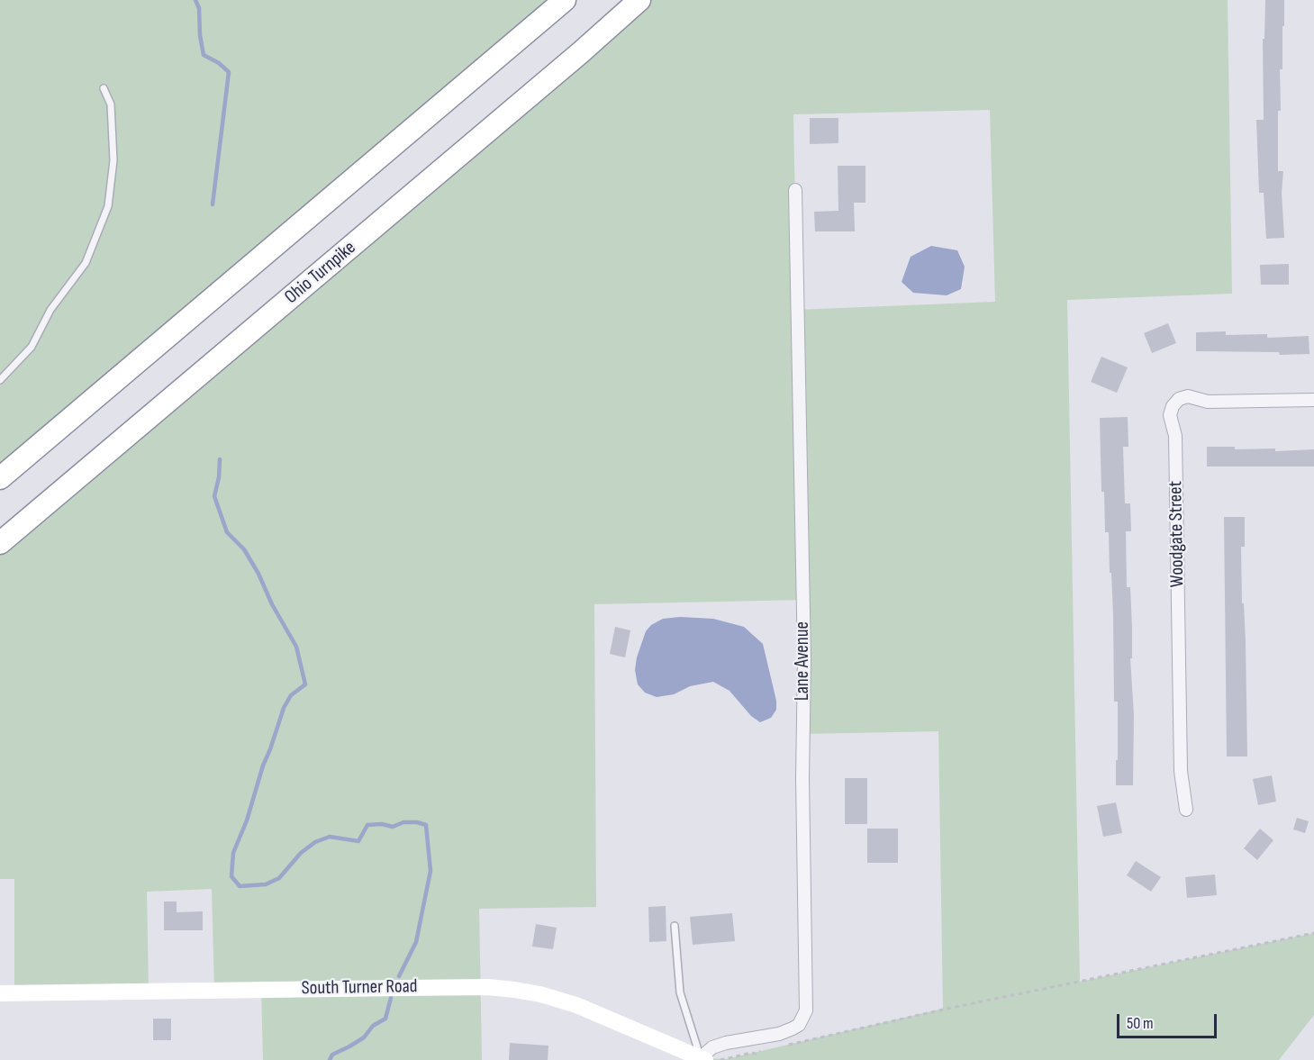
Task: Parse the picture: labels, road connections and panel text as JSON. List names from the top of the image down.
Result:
{
  "streets": {
    "highway": ["Ohio Turnpike"],
    "street": ["Woodgate Street", "Lane Avenue", "South Turner Road"]
  },
  "crossings": [
    ["Lane Avenue", "South Turner Road"]
  ],
  "scale_bar": "50 m"
}
